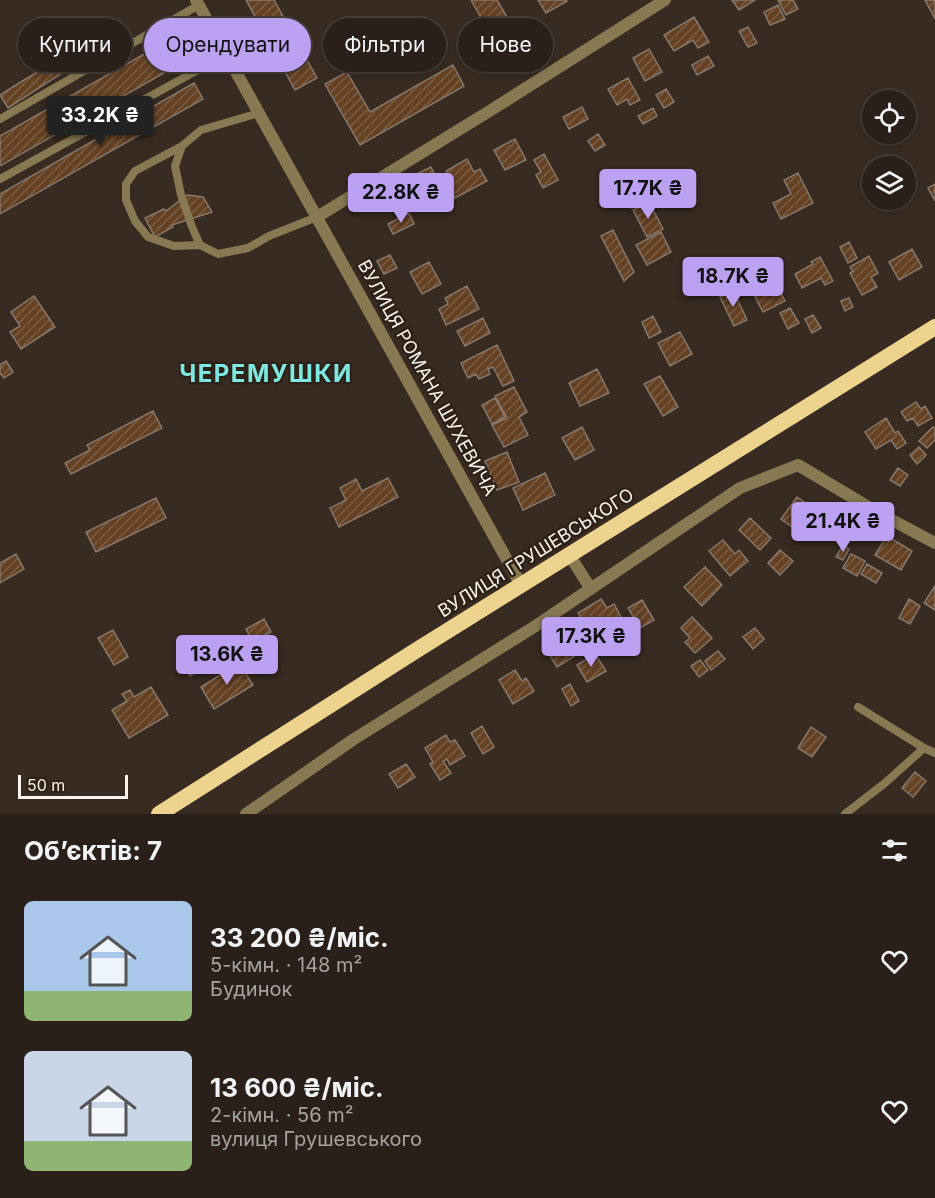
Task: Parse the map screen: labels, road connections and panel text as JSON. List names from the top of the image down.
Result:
{
  "streets": {
    "highway": ["ВУЛИЦЯ ГРУШЕВСЬКОГО"],
    "street": ["ВУЛИЦЯ РОМАНА ШУХЕВИЧА"]
  },
  "crossings": [
    ["ВУЛИЦЯ РОМАНА ШУХЕВИЧА", "ВУЛИЦЯ ГРУШЕВСЬКОГО"]
  ],
  "districts": ["ЧЕРЕМУШКИ"],
  "scale_bar": "50 m",
  "page": {
    "chip": [
      "Купити",
      "Орендувати",
      "Фільтри",
      "Нове"
    ],
    "price": [
      "33.2K ₴",
      "17.7K ₴",
      "22.8K ₴",
      "18.7K ₴",
      "21.4K ₴",
      "17.3K ₴",
      "13.6K ₴"
    ],
    "scale": "50 m",
    "heading": "Об’єктів: 7",
    "list": [
      {
        "name": "33 200 ₴/міс.",
        "note": "5-кімн. · 148 m² · Будинок"
      },
      {
        "name": "13 600 ₴/міс.",
        "note": "2-кімн. · 56 m² · вулиця Грушевського"
      }
    ]
  }
}
